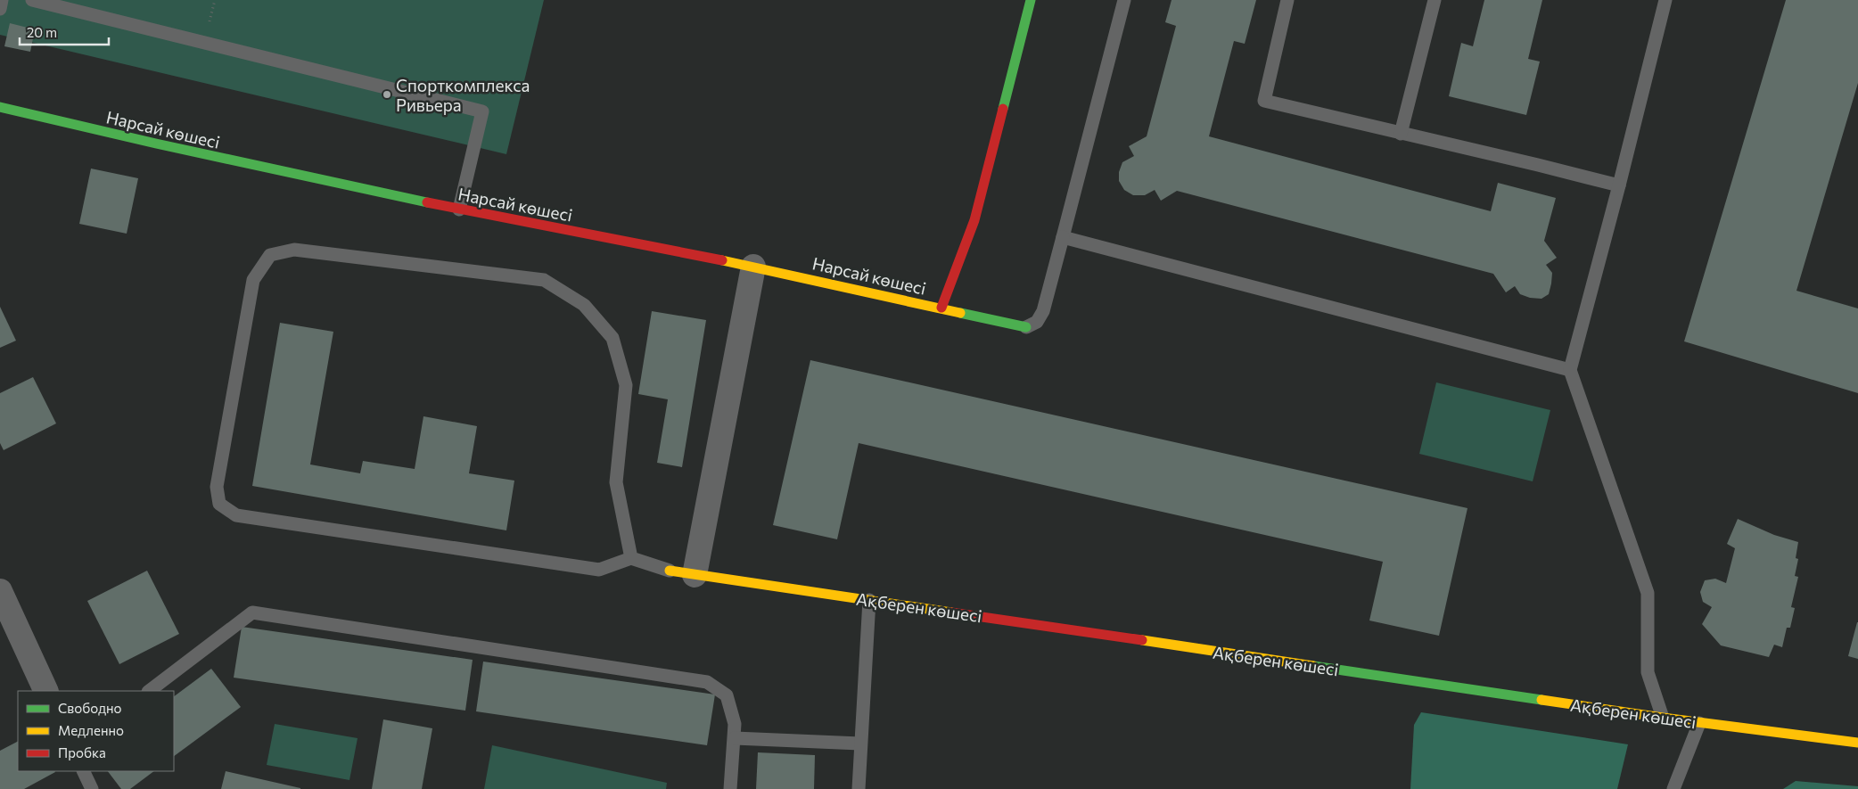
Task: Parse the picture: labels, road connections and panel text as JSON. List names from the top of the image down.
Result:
{
  "streets": {
    "street": ["Нарсай көшесі", "Ақберен көшесі"]
  },
  "places": ["Спорткомплекса Ривьера"],
  "legend": ["Свободно", "Медленно", "Пробка"],
  "scale_bar": "20 m"
}
